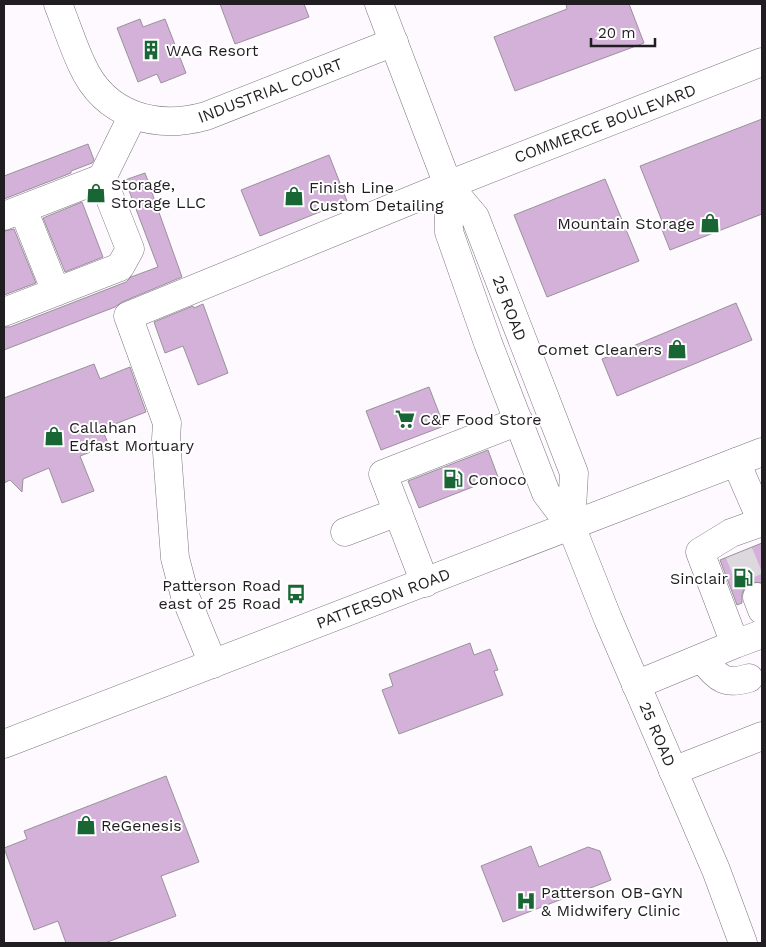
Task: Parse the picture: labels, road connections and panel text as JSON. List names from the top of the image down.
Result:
{
  "streets": {
    "main road": [
      "INDUSTRIAL COURT",
      "COMMERCE BOULEVARD",
      "25 ROAD",
      "PATTERSON ROAD"
    ]
  },
  "crossings": [
    ["INDUSTRIAL COURT", "25 ROAD"],
    ["COMMERCE BOULEVARD", "25 ROAD"],
    ["COMMERCE BOULEVARD", "PATTERSON ROAD"],
    ["25 ROAD", "PATTERSON ROAD"]
  ],
  "places": {
    "building": ["WAG Resort"],
    "shop": [
      "Storage, Storage LLC",
      "Finish Line Custom Detailing",
      "Mountain Storage",
      "Comet Cleaners",
      "Callahan Edfast Mortuary",
      "ReGenesis"
    ],
    "supermarket": ["C&F Food Store"],
    "fuel station": ["Conoco", "Sinclair"],
    "bus stop": ["Patterson Road east of 25 Road"],
    "hospital": ["Patterson OB-GYN & Midwifery Clinic"]
  },
  "scale_bar": "20 m"
}
